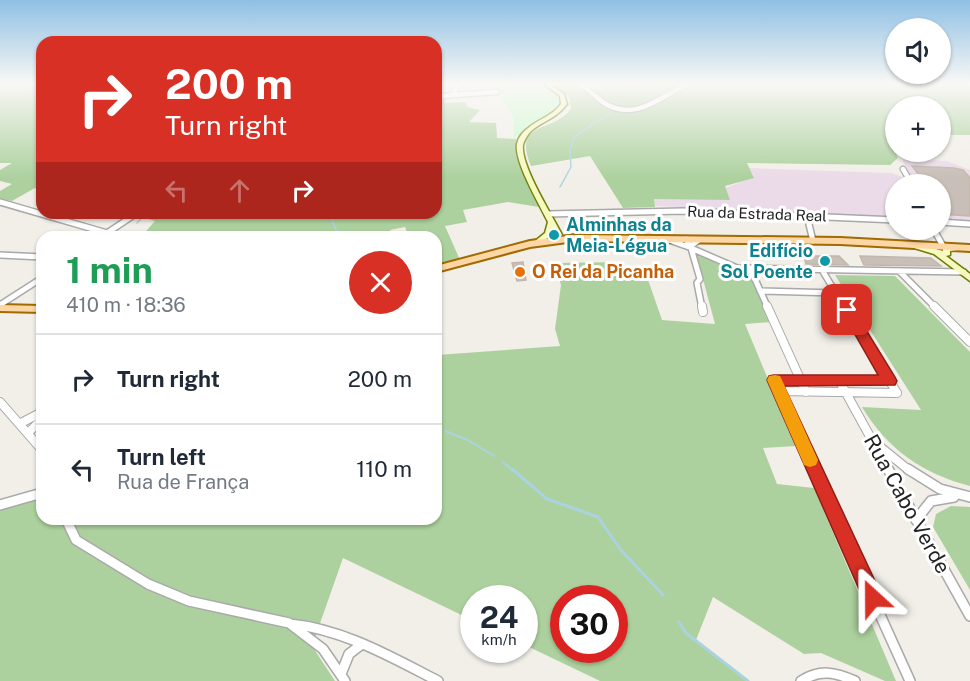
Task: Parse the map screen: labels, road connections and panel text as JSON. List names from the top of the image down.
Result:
{
  "streets": {
    "street": ["Rua da Estrada Real", "Rua Cabo Verde"]
  },
  "places": ["Alminhas da Meia-Légua", "Edifício Sol Poente", "O Rei da Picanha"],
  "page": {
    "map_buttons": ["+", "−"],
    "turn": ["200 m", "Turn right"],
    "heading": ["1 min", "410 m · 18:36"],
    "list": [
      {
        "name": "Turn right",
        "value": "200 m"
      },
      {
        "name": "Turn left",
        "note": "Rua de França",
        "value": "110 m"
      }
    ],
    "speed": "24 km/h",
    "limit": "30"
  }
}
